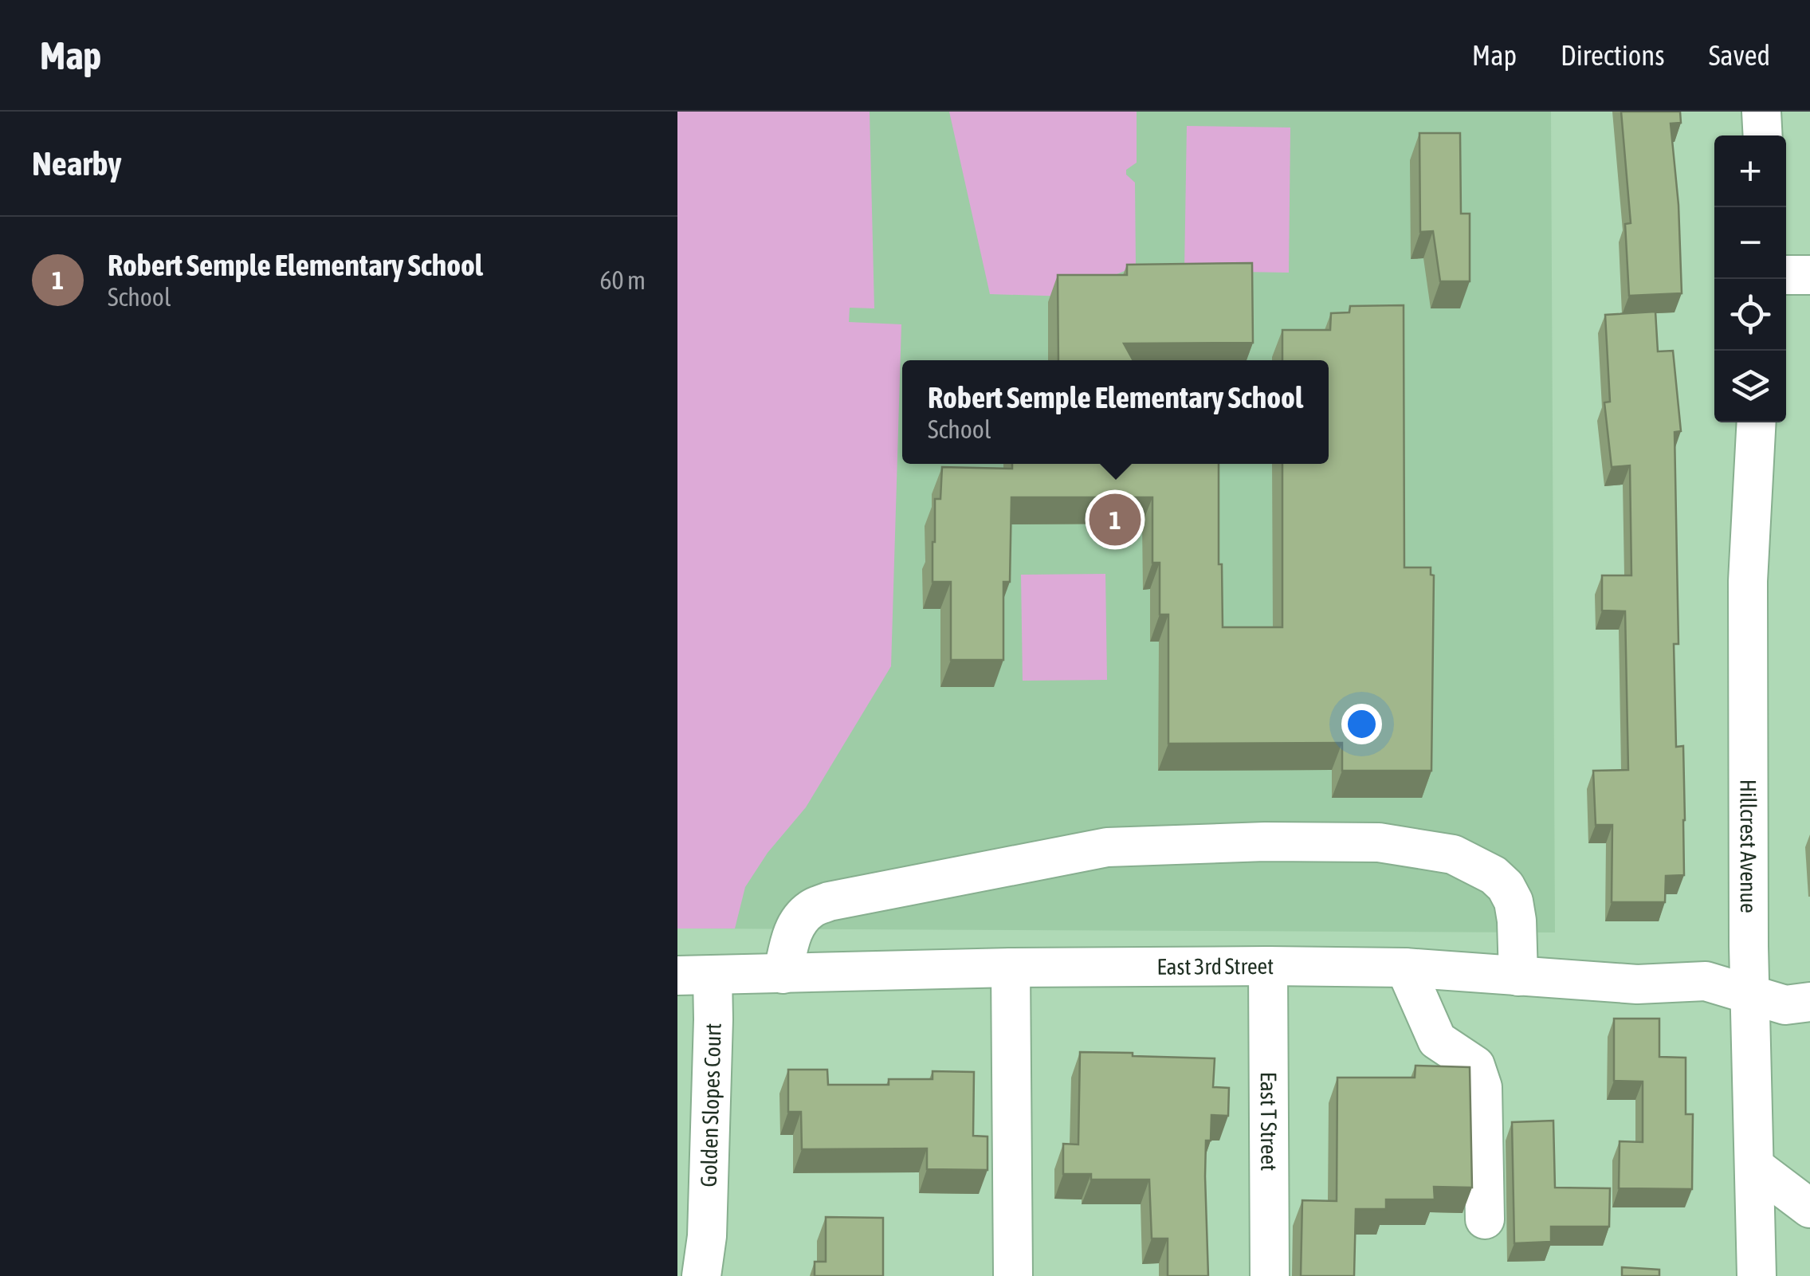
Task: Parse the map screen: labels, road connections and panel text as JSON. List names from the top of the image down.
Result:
{
  "streets": {
    "street": [
      "Hillcrest Avenue",
      "East 3rd Street",
      "Golden Slopes Court",
      "East T Street"
    ]
  },
  "crossings": [
    ["Hillcrest Avenue", "East 3rd Street"],
    ["East 3rd Street", "Golden Slopes Court"],
    ["East 3rd Street", "East T Street"]
  ],
  "page": {
    "header": "Map",
    "nav": ["Map", "Directions", "Saved"],
    "heading": "Nearby",
    "map_buttons": ["+", "−"],
    "list": [
      {
        "mark": "1",
        "name": "Robert Semple Elementary School",
        "note": "School",
        "value": "60 m"
      }
    ],
    "popup": ["Robert Semple Elementary School", "School"],
    "pins": "1"
  }
}
